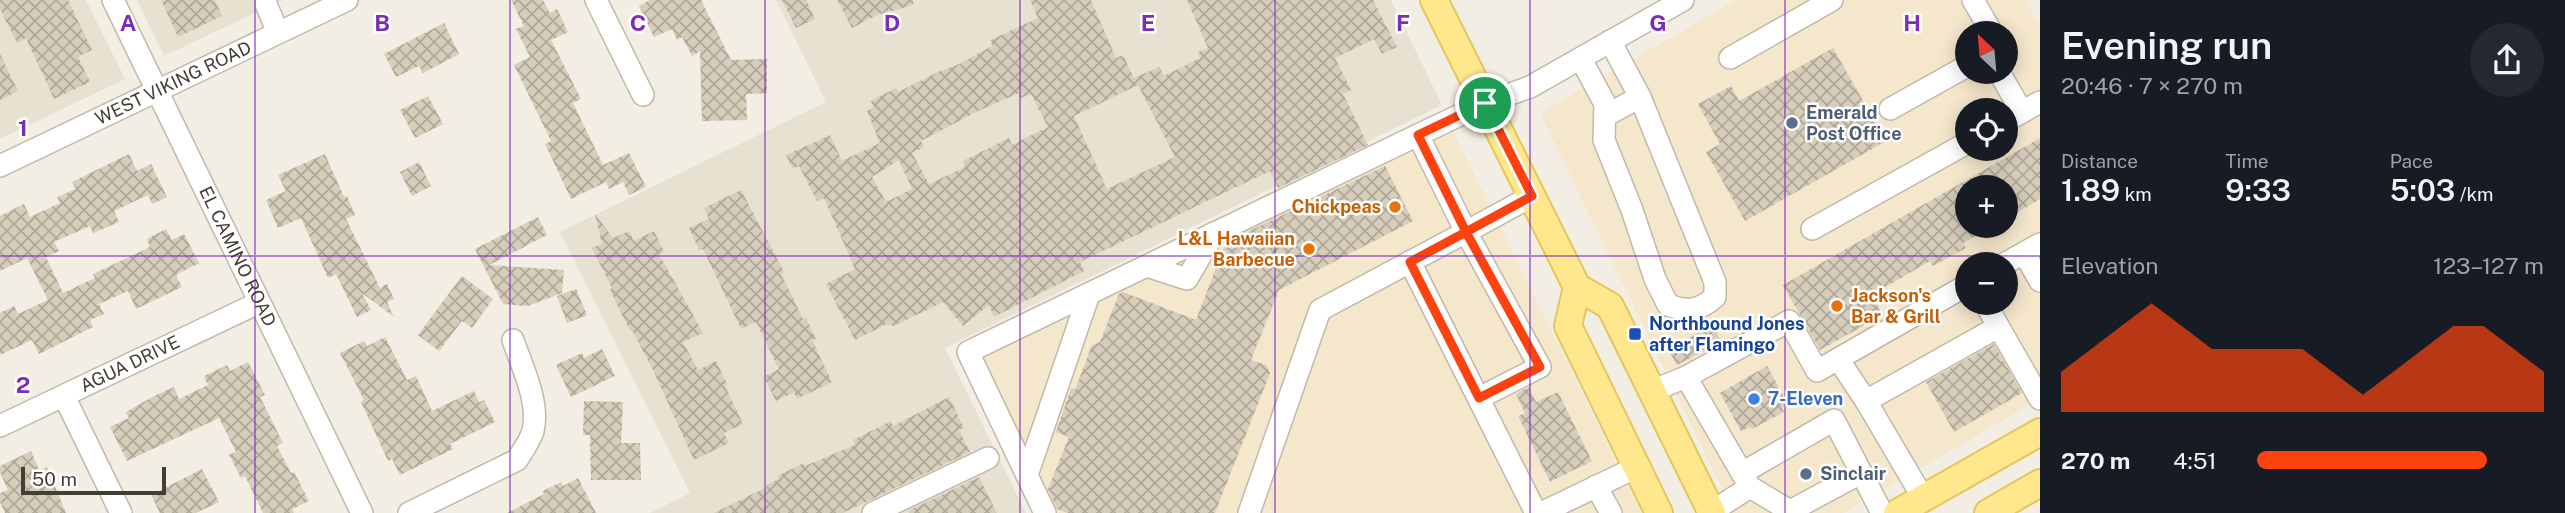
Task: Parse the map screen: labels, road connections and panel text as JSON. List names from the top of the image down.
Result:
{
  "streets": {
    "street": ["WEST VIKING ROAD", "EL CAMINO ROAD", "AGUA DRIVE"]
  },
  "crossings": [
    ["WEST VIKING ROAD", "EL CAMINO ROAD"],
    ["EL CAMINO ROAD", "AGUA DRIVE"]
  ],
  "places": {
    "other": [
      "Emerald Post Office",
      "Chickpeas",
      "L&L Hawaiian Barbecue",
      "Jackson's Bar & Grill",
      "7-Eleven",
      "Sinclair"
    ],
    "transit": ["Northbound Jones after Flamingo"]
  },
  "scale_bar": "50 m",
  "north": "top left",
  "page": {
    "heading": ["Evening run", "20:46 · 7 × 270 m"],
    "map_buttons": ["+", "−"],
    "stats": [
      ["Distance", "1.89 km"],
      ["Time", "9:33"],
      ["Pace", "5:03 /km"]
    ],
    "chart": ["Elevation", "123–127 m"],
    "list": [
      {
        "name": "270 m",
        "note": "4:51"
      }
    ],
    "scale": "50 m"
  },
  "grid": {
    "columns": [
      "A",
      "B",
      "C",
      "D",
      "E",
      "F",
      "G",
      "H"
    ],
    "rows": ["1", "2"]
  }
}
